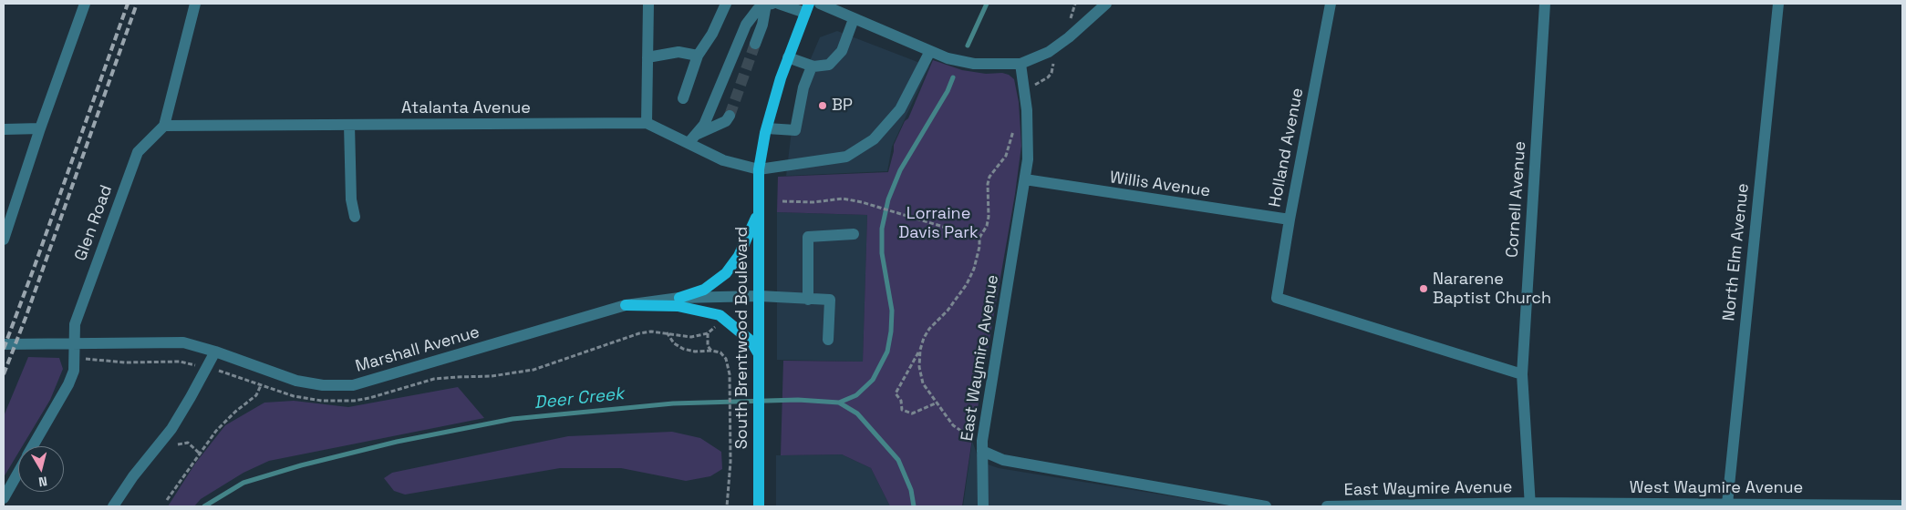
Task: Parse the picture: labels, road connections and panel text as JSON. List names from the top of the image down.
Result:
{
  "streets": {
    "main road": ["South Brentwood Boulevard"],
    "street": [
      "Atalanta Avenue",
      "Holland Avenue",
      "Willis Avenue",
      "Cornell Avenue",
      "Glen Road",
      "North Elm Avenue",
      "Marshall Avenue",
      "East Waymire Avenue",
      "West Waymire Avenue"
    ]
  },
  "crossings": [
    ["Atalanta Avenue", "Glen Road"],
    ["Atalanta Avenue", "South Brentwood Boulevard"],
    ["Holland Avenue", "Willis Avenue"],
    ["Holland Avenue", "Cornell Avenue"],
    ["Willis Avenue", "East Waymire Avenue"],
    ["Cornell Avenue", "East Waymire Avenue"],
    ["Cornell Avenue", "West Waymire Avenue"],
    ["Glen Road", "Marshall Avenue"],
    ["North Elm Avenue", "West Waymire Avenue"],
    ["South Brentwood Boulevard", "Marshall Avenue"],
    ["East Waymire Avenue", "West Waymire Avenue"]
  ],
  "water": ["Deer Creek"],
  "parks": ["Lorraine Davis Park"],
  "places": ["BP", "Nararene Baptist Church"],
  "north": "bottom"
}
